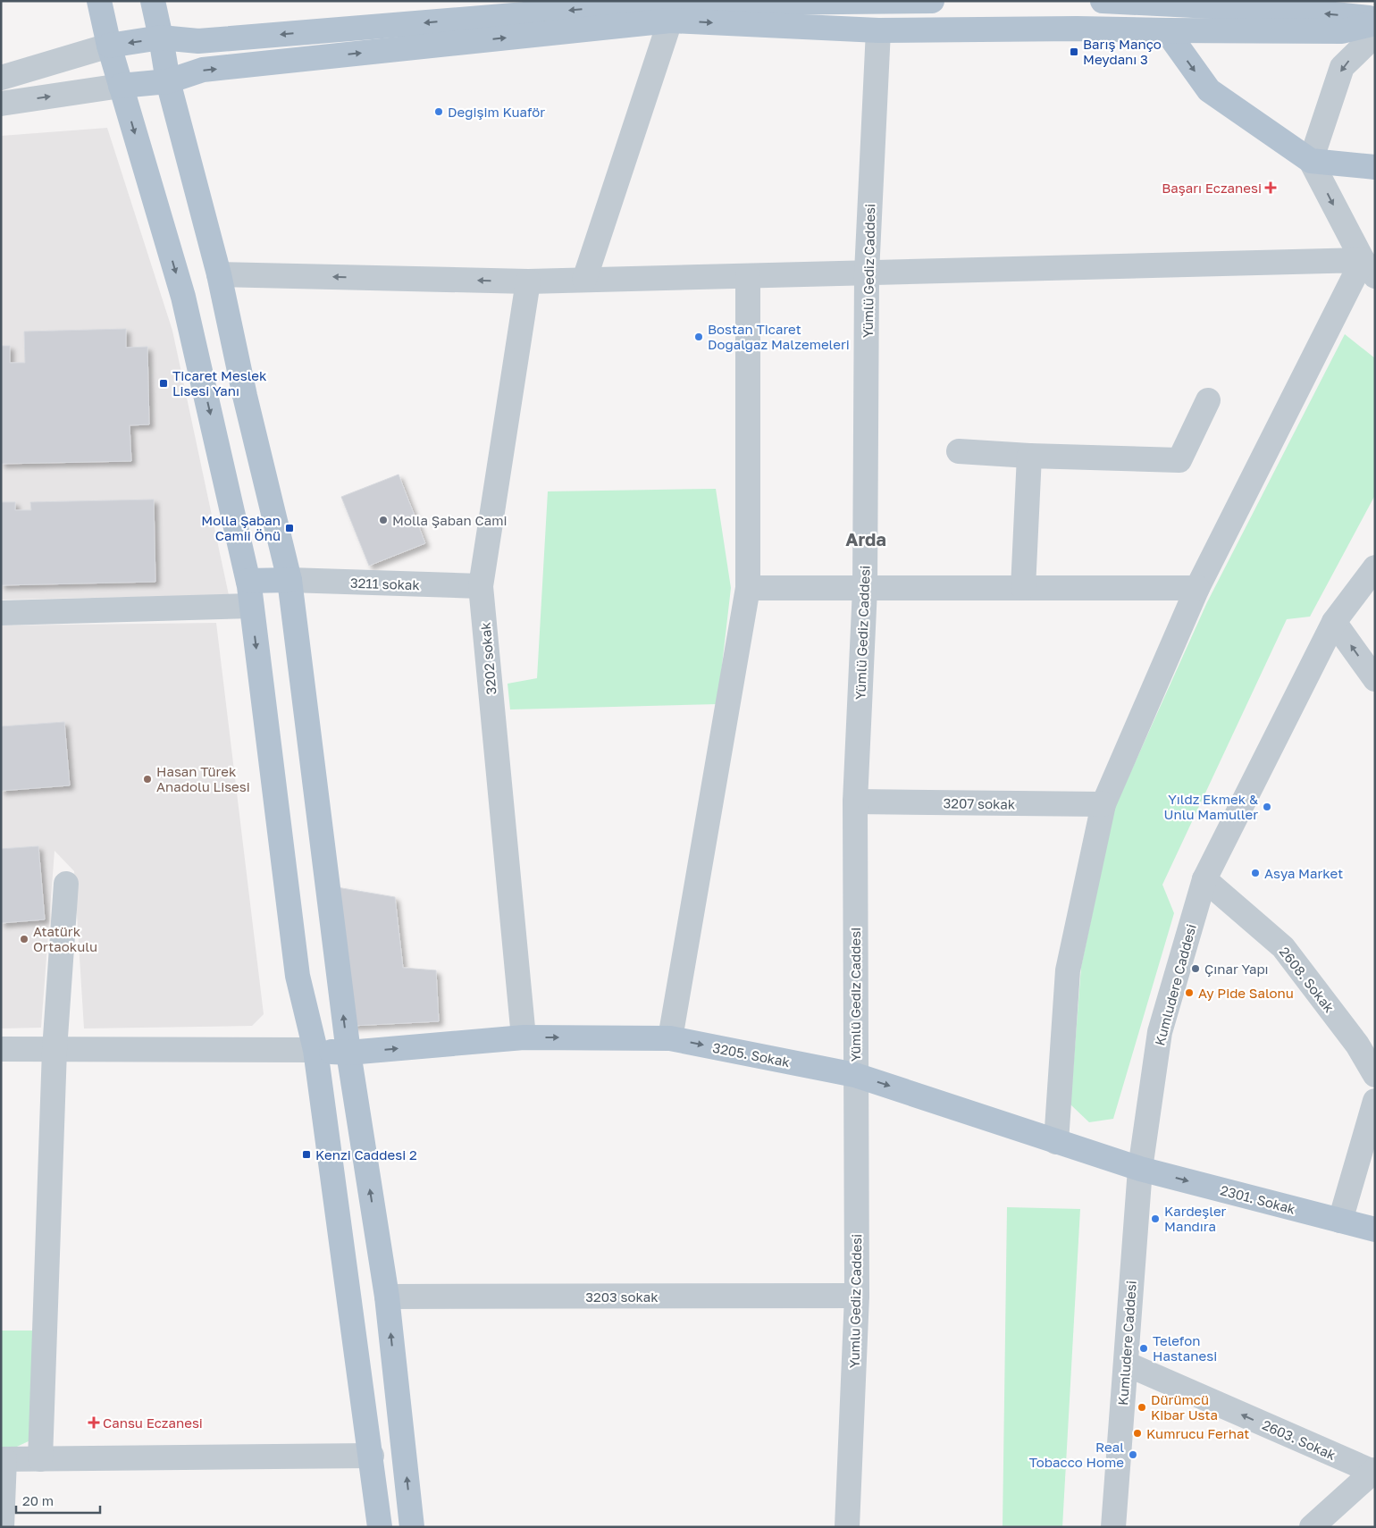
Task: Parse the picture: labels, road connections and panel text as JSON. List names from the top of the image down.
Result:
{
  "streets": {
    "main road": ["3205. Sokak", "2301. Sokak"],
    "street": [
      "Yümlü Gediz Caddesi",
      "3211 sokak",
      "3202 sokak",
      "3207 sokak",
      "2608. Sokak",
      "Kumludere Caddesi",
      "3203 sokak",
      "Yumlu Gediz Caddesi",
      "2603. Sokak"
    ]
  },
  "crossings": [
    ["Yümlü Gediz Caddesi", "3207 sokak"],
    ["Yümlü Gediz Caddesi", "3205. Sokak"],
    ["Yümlü Gediz Caddesi", "Yumlu Gediz Caddesi"],
    ["3211 sokak", "3202 sokak"],
    ["3202 sokak", "3205. Sokak"],
    ["2608. Sokak", "Kumludere Caddesi"],
    ["Kumludere Caddesi", "3205. Sokak"],
    ["Kumludere Caddesi", "2301. Sokak"],
    ["Kumludere Caddesi", "2603. Sokak"],
    ["3205. Sokak", "2301. Sokak"],
    ["3205. Sokak", "Yumlu Gediz Caddesi"],
    ["3203 sokak", "Yumlu Gediz Caddesi"]
  ],
  "one_way": ["3205. Sokak", "2301. Sokak", "2603. Sokak"],
  "districts": ["Arda"],
  "places": {
    "transit": [
      "Barış Manço Meydanı 3",
      "Ticaret Meslek Lisesi Yanı",
      "Molla Şaban Camii Önü",
      "Kenzi Caddesi 2"
    ],
    "other": [
      "Değişim Kuaför",
      "Bostan Ticaret Doğalgaz Malzemeleri",
      "Molla Şaban Cami",
      "Hasan Türek Anadolu Lisesi",
      "Yıldz Ekmek & Unlu Mamuller",
      "Asya Market",
      "Atatürk Ortaokulu",
      "Çınar Yapı",
      "Ay Pide Salonu",
      "Kardeşler Mandıra",
      "Telefon Hastanesi",
      "Dürümcü Kibar Usta",
      "Kumrucu Ferhat",
      "Real Tobacco Home"
    ],
    "health": ["Başarı Eczanesi", "Cansu Eczanesi"]
  },
  "scale_bar": "20 m"
}
